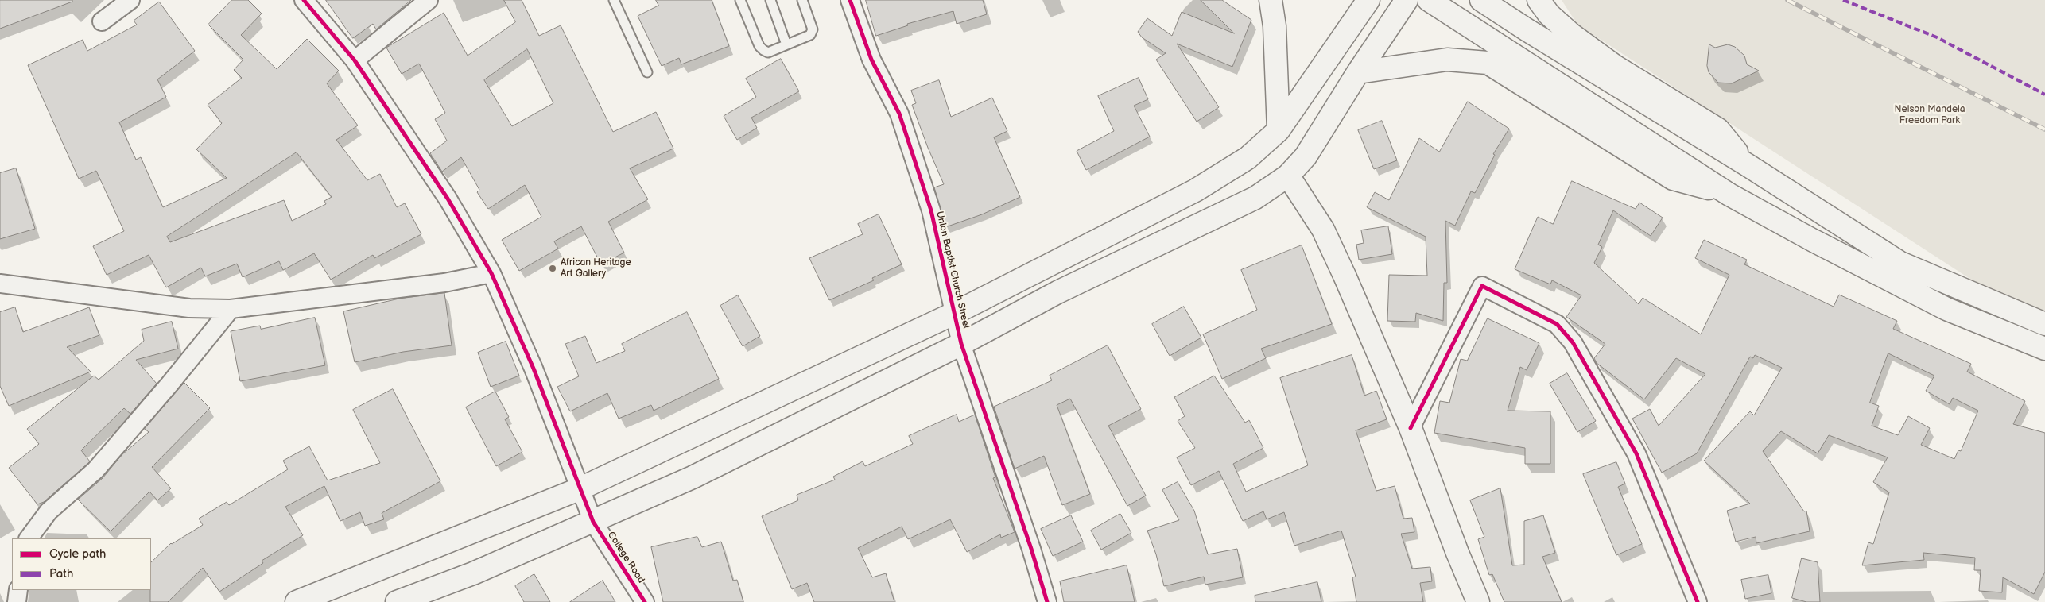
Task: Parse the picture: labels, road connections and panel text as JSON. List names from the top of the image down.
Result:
{
  "streets": {
    "street": ["Union Baptist Church Street", "College Road"]
  },
  "parks": ["Nelson Mandela Freedom Park"],
  "places": ["African Heritage Art Gallery"],
  "legend": ["Cycle path", "Path"]
}
